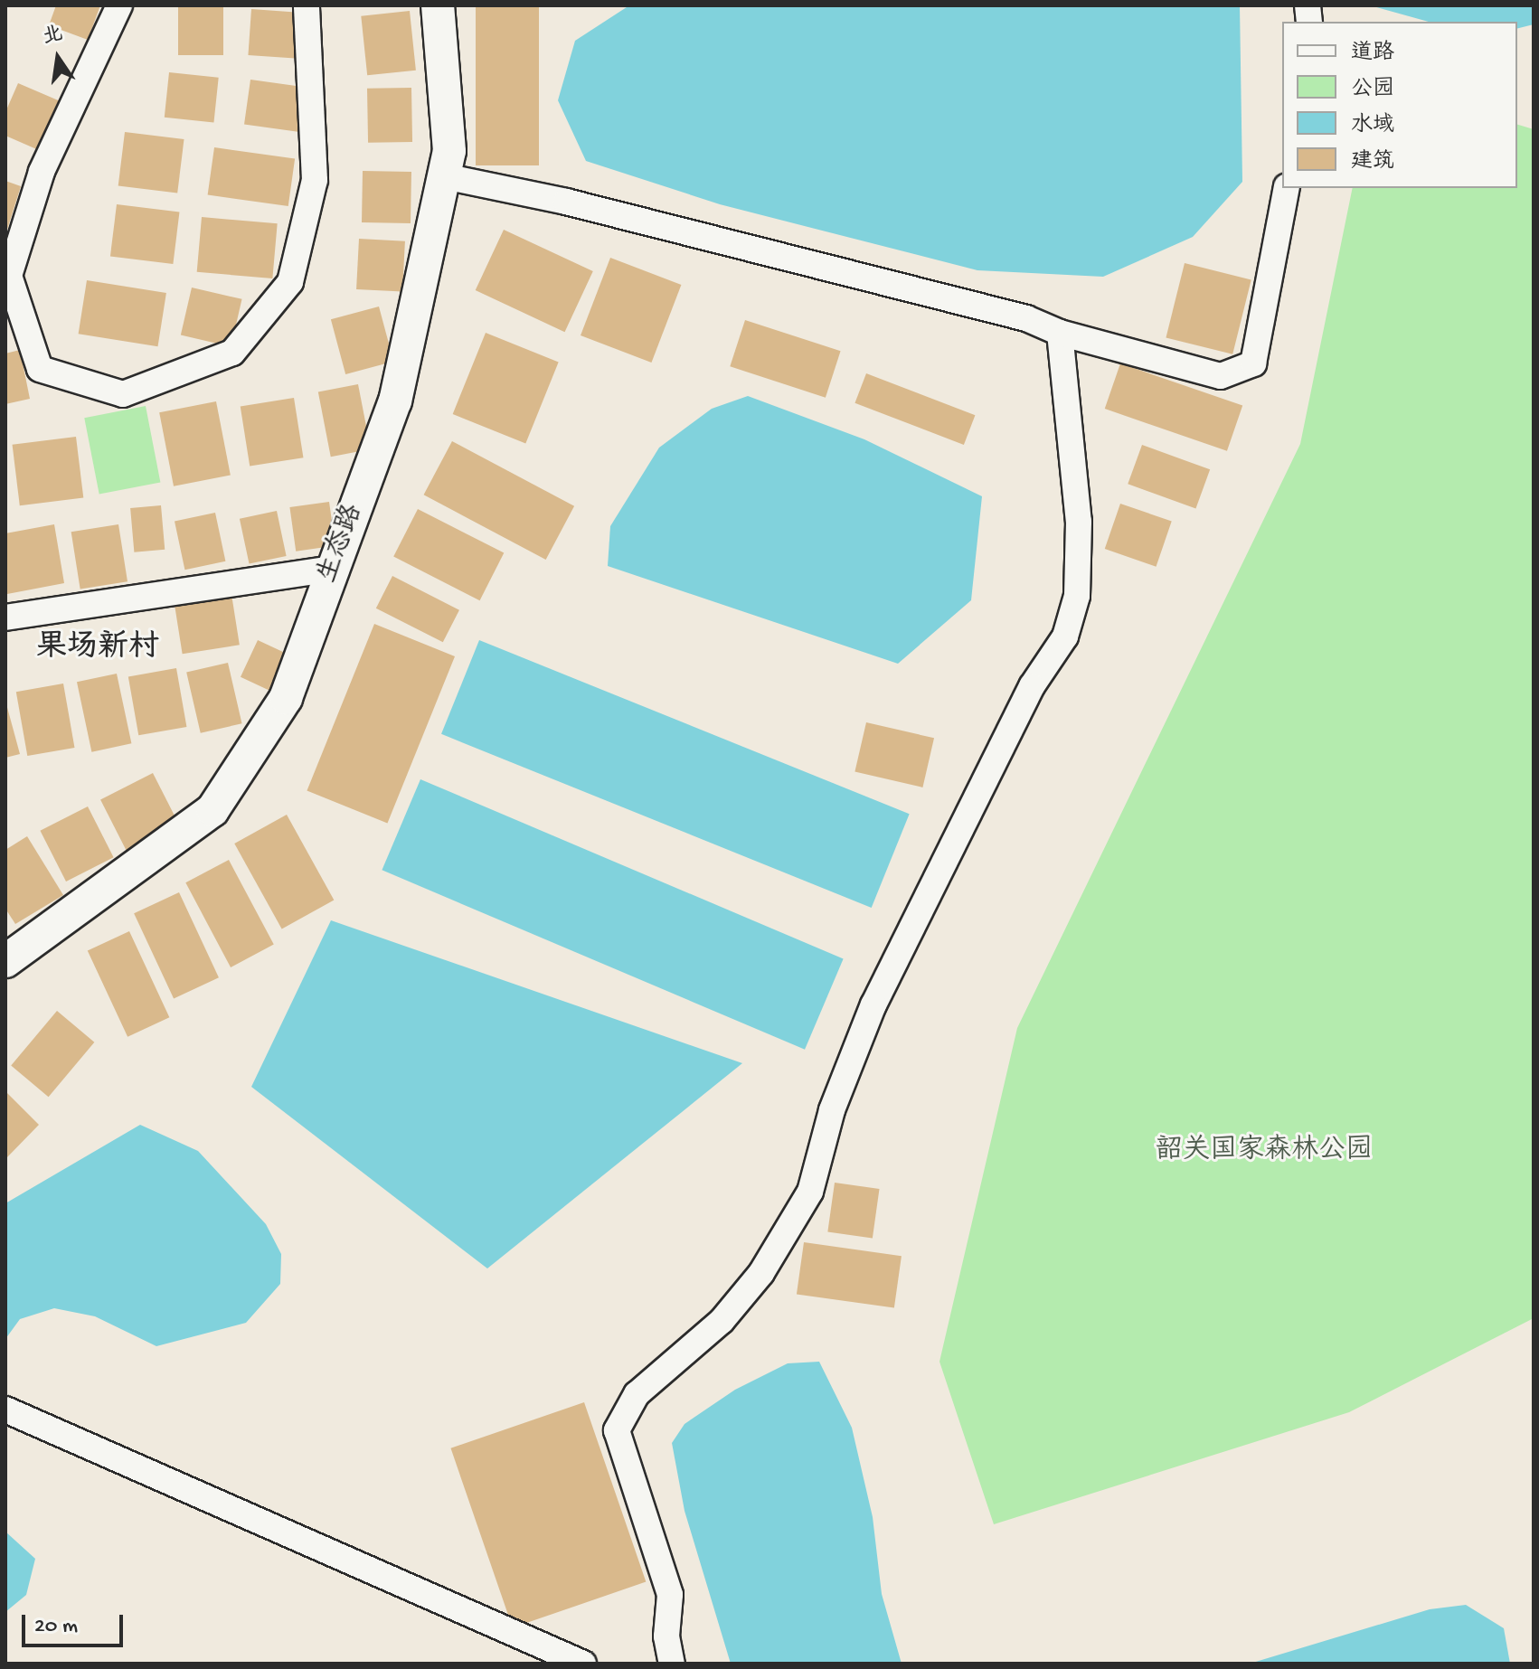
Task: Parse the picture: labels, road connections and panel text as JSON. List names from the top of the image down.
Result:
{
  "streets": {
    "street": ["生态路"]
  },
  "districts": ["果场新村"],
  "parks": ["韶关国家森林公园"],
  "legend": [
    "道路",
    "公园",
    "水域",
    "建筑"
  ],
  "scale_bar": "20 m",
  "north": "top"
}
